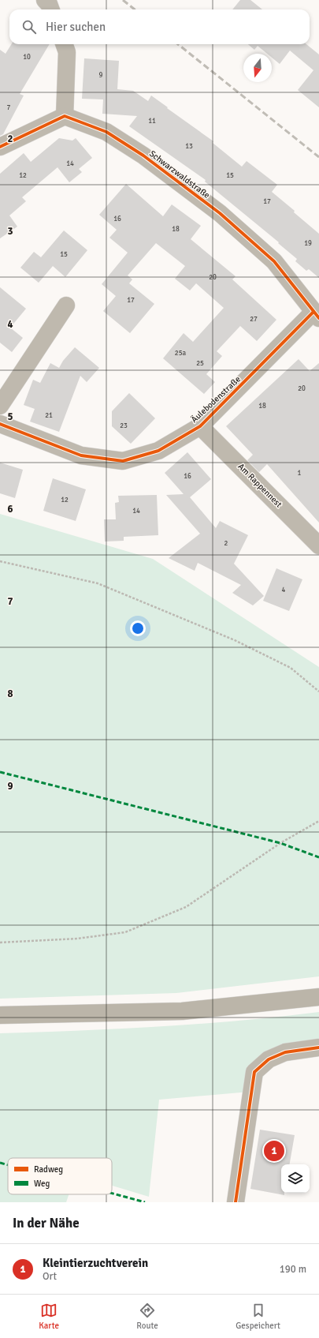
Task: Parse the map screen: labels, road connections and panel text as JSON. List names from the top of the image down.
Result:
{
  "streets": {
    "street": ["Schwarzwaldstraße", "Äulebodenstraße", "Am Rappennest"]
  },
  "crossings": [
    ["Schwarzwaldstraße", "Äulebodenstraße"],
    ["Äulebodenstraße", "Am Rappennest"]
  ],
  "house_numbers": [
    "10",
    "9",
    "7",
    "11",
    "13",
    "14",
    "12",
    "15",
    "17",
    "16",
    "18",
    "19",
    "15",
    "20",
    "17",
    "27",
    "25a",
    "25",
    "20",
    "18",
    "21",
    "23",
    "1",
    "16",
    "12",
    "14",
    "2",
    "4"
  ],
  "legend": ["Radweg", "Weg"],
  "north": "bottom",
  "page": {
    "search": "Hier suchen",
    "pins": "1",
    "heading": "In der Nähe",
    "list": [
      {
        "mark": "1",
        "name": "Kleintierzuchtverein",
        "note": "Ort",
        "value": "190 m"
      }
    ],
    "nav": ["Karte", "Route", "Gespeichert"]
  },
  "grid": {
    "rows": [
      "2",
      "3",
      "4",
      "5",
      "6",
      "7",
      "8",
      "9"
    ]
  }
}
